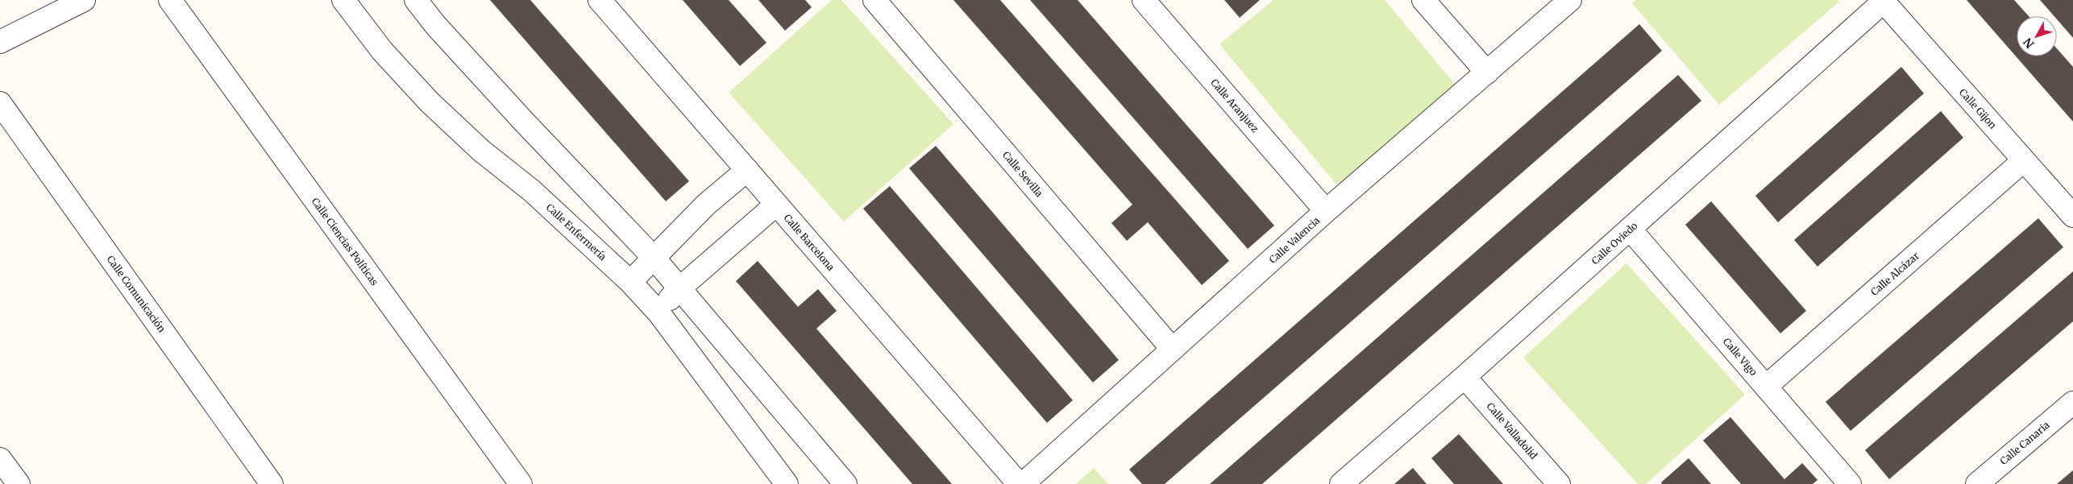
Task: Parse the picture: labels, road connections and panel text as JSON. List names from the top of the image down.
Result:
{
  "streets": {
    "street": [
      "Calle Aranjuez",
      "Calle Gijon",
      "Calle Sevilla",
      "Calle Enfermería",
      "Calle Valencia",
      "Calle Ciencias Políticas",
      "Calle Barcelona",
      "Calle Oviedo",
      "Calle Alcázar",
      "Calle Comunicación",
      "Calle Vigo",
      "Calle Valladolid",
      "Calle Canaria"
    ]
  },
  "crossings": [
    ["Calle Aranjuez", "Calle Valencia"],
    ["Calle Gijon", "Calle Oviedo"],
    ["Calle Gijon", "Calle Alcázar"],
    ["Calle Sevilla", "Calle Valencia"],
    ["Calle Oviedo", "Calle Vigo"],
    ["Calle Oviedo", "Calle Valladolid"],
    ["Calle Alcázar", "Calle Vigo"]
  ],
  "north": "bottom left"
}
